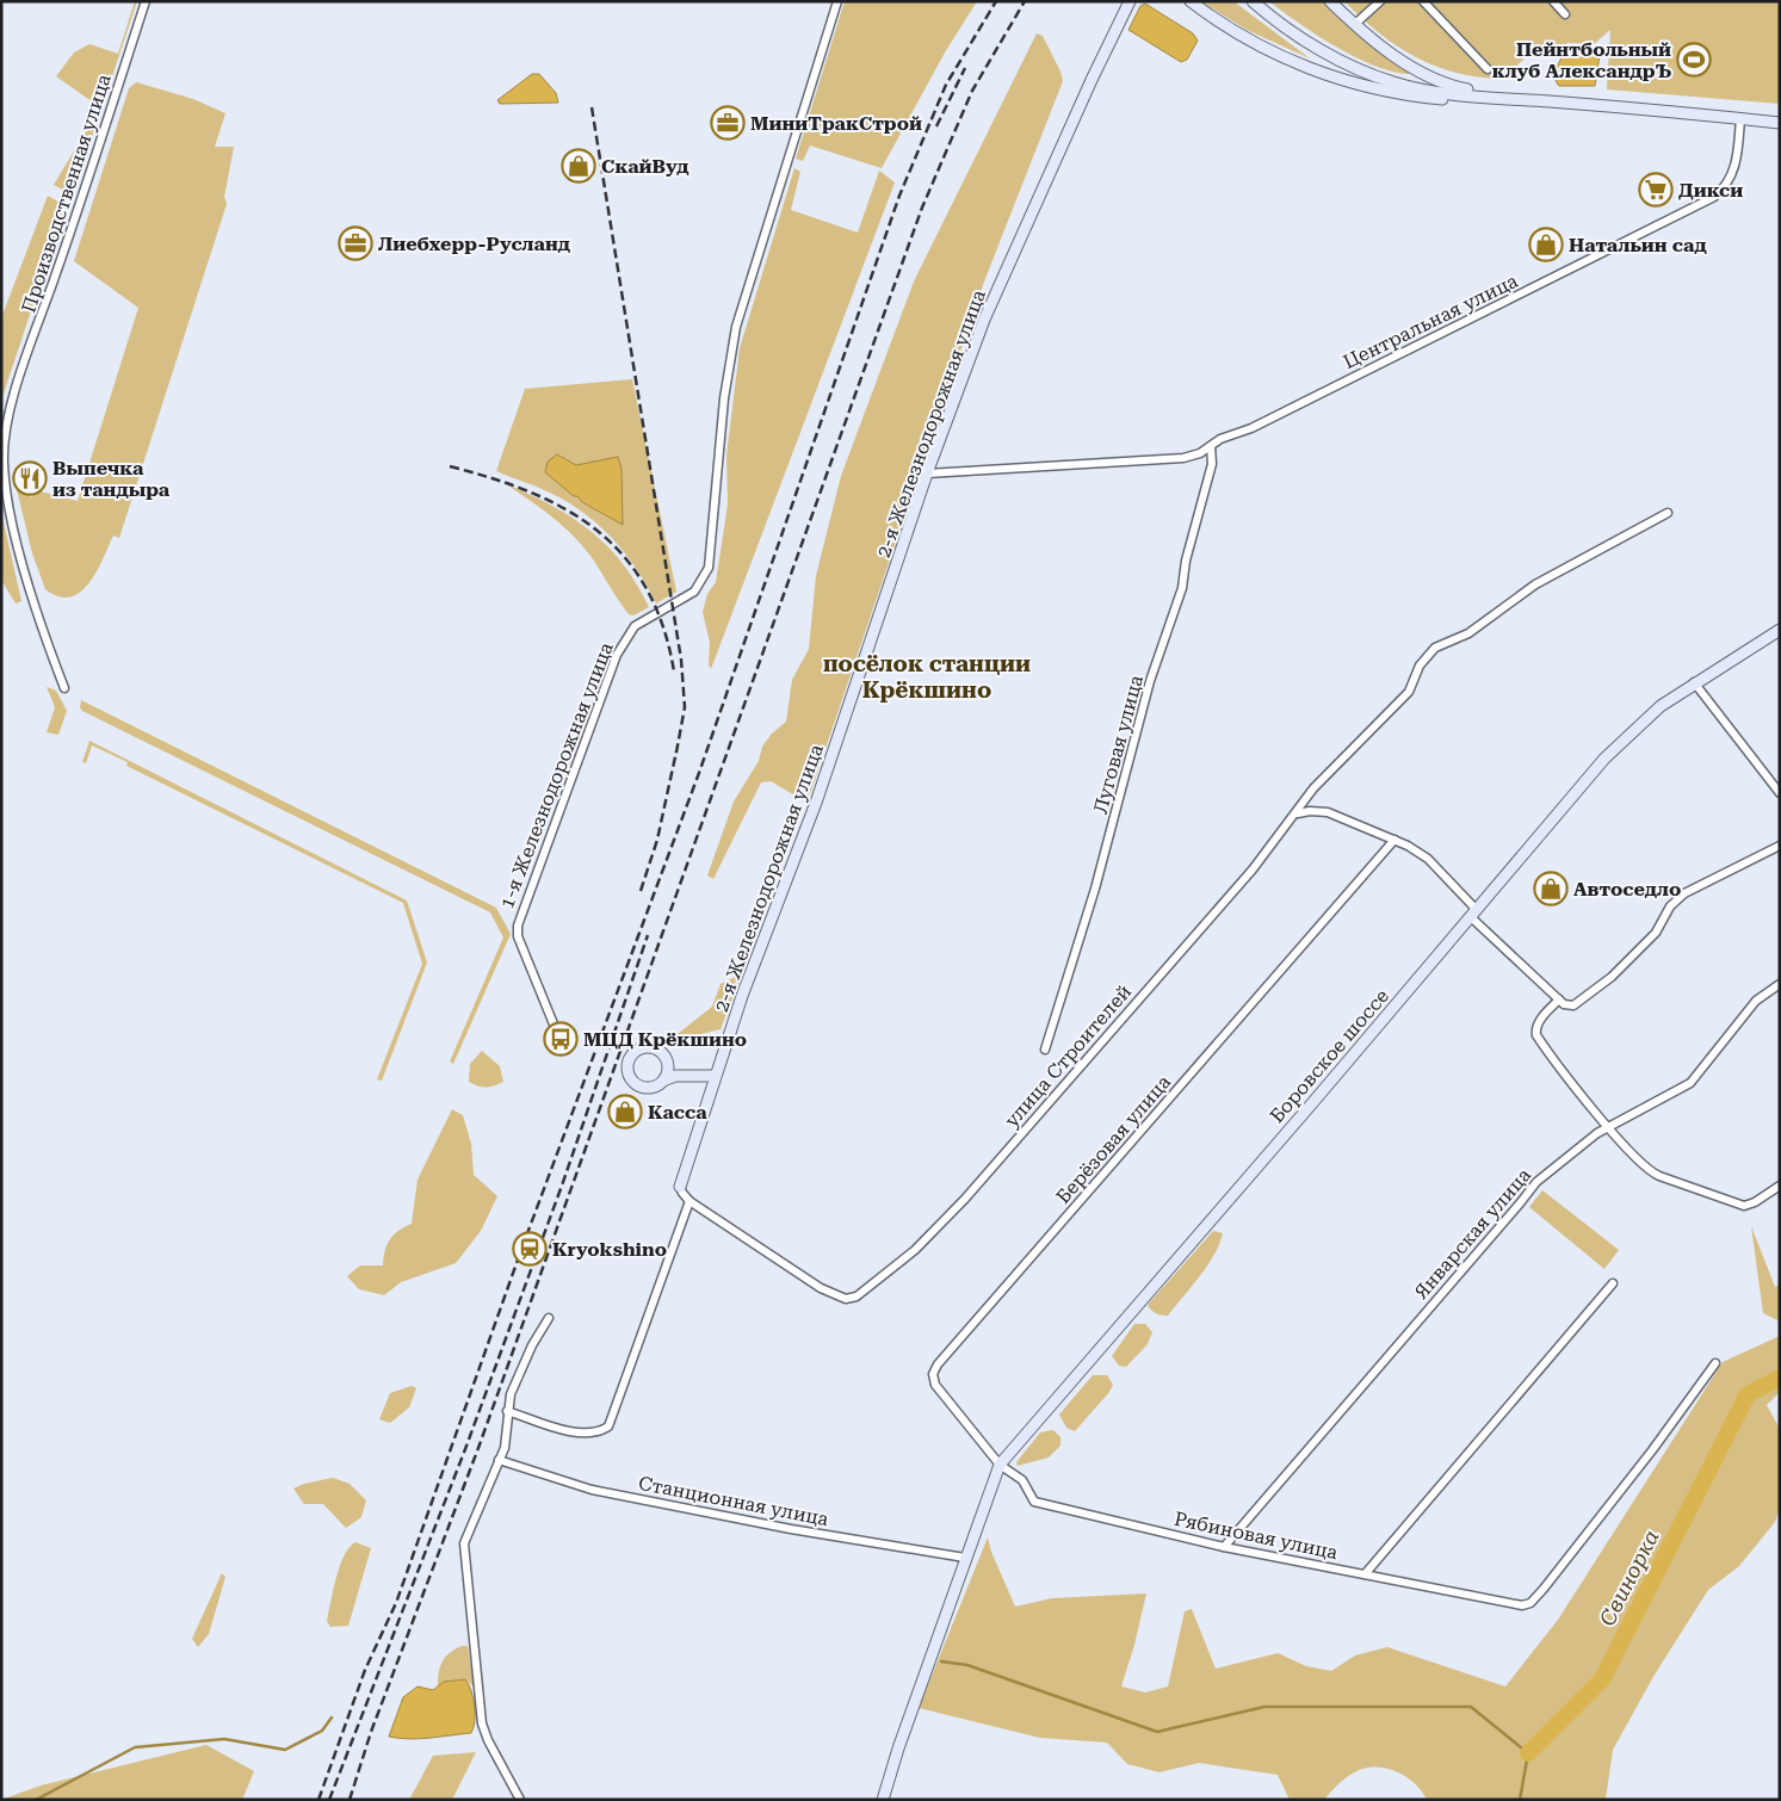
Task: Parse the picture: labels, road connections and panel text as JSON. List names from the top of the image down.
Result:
{
  "streets": {
    "main road": ["2-я Железнодорожная улица", "Боровское шоссе"],
    "street": [
      "Производственная улица",
      "Центральная улица",
      "Луговая улица",
      "1-я Железнодорожная улица",
      "улица Строителей",
      "Берёзовая улица",
      "Январская улица",
      "Станционная улица",
      "Рябиновая улица"
    ]
  },
  "crossings": [
    ["Центральная улица", "2-я Железнодорожная улица"],
    ["Центральная улица", "Луговая улица"],
    ["2-я Железнодорожная улица", "улица Строителей"],
    ["Боровское шоссе", "Берёзовая улица"],
    ["Боровское шоссе", "Станционная улица"],
    ["Боровское шоссе", "Рябиновая улица"],
    ["Берёзовая улица", "Рябиновая улица"],
    ["Январская улица", "Рябиновая улица"]
  ],
  "districts": ["посёлок станции Крёкшино"],
  "water": ["Свинорка"],
  "places": {
    "sports": ["Пейнтбольный клуб АлександрЪ"],
    "office": ["МиниТракСтрой", "Лиебхерр-Русланд"],
    "shop": [
      "СкайВуд",
      "Натальин сад",
      "Автоседло",
      "Касса"
    ],
    "supermarket": ["Дикси"],
    "restaurant": ["Выпечка из тандыра"],
    "bus stop": ["МЦД Крёкшино"],
    "station": ["Kryokshino"]
  }
}
